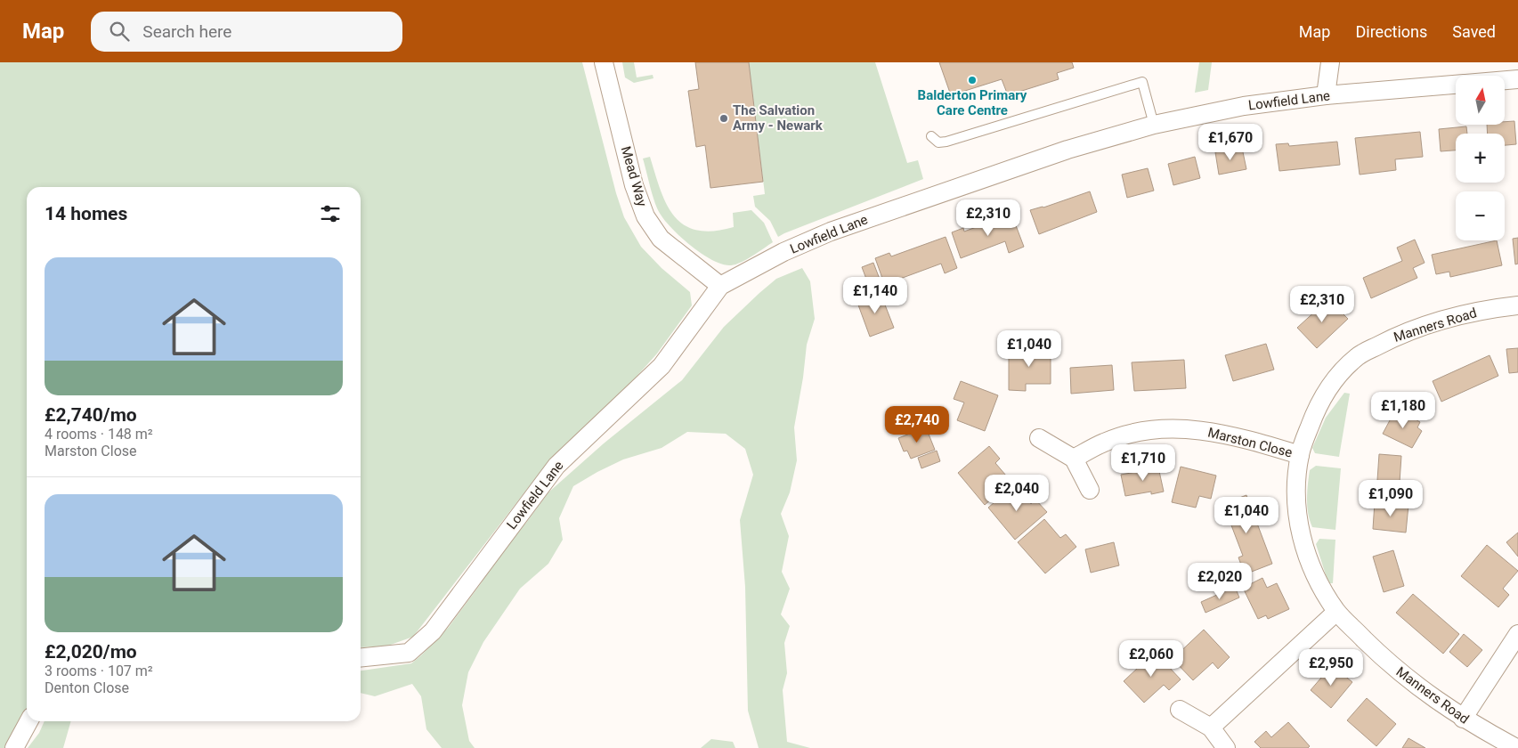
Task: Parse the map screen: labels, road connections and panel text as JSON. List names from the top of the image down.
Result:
{
  "streets": {
    "street": [
      "Lowfield Lane",
      "Mead Way",
      "Manners Road",
      "Marston Close"
    ]
  },
  "crossings": [
    ["Lowfield Lane", "Mead Way"],
    ["Manners Road", "Marston Close"]
  ],
  "places": ["Balderton Primary Care Centre", "The Salvation Army - Newark"],
  "north": "top",
  "page": {
    "header": "Map",
    "search": "Search here",
    "nav": ["Map", "Directions", "Saved"],
    "map_buttons": ["+", "−"],
    "price": [
      "£1,670",
      "£2,310",
      "£1,140",
      "£2,310",
      "£1,040",
      "£1,180",
      "£2,740",
      "£1,710",
      "£2,040",
      "£1,090",
      "£1,040",
      "£2,020",
      "£2,060",
      "£2,950"
    ],
    "heading": "14 homes",
    "list": [
      {
        "name": "£2,740/mo",
        "note": "4 rooms · 148 m² · Marston Close"
      },
      {
        "name": "£2,020/mo",
        "note": "3 rooms · 107 m² · Denton Close"
      }
    ]
  }
}
